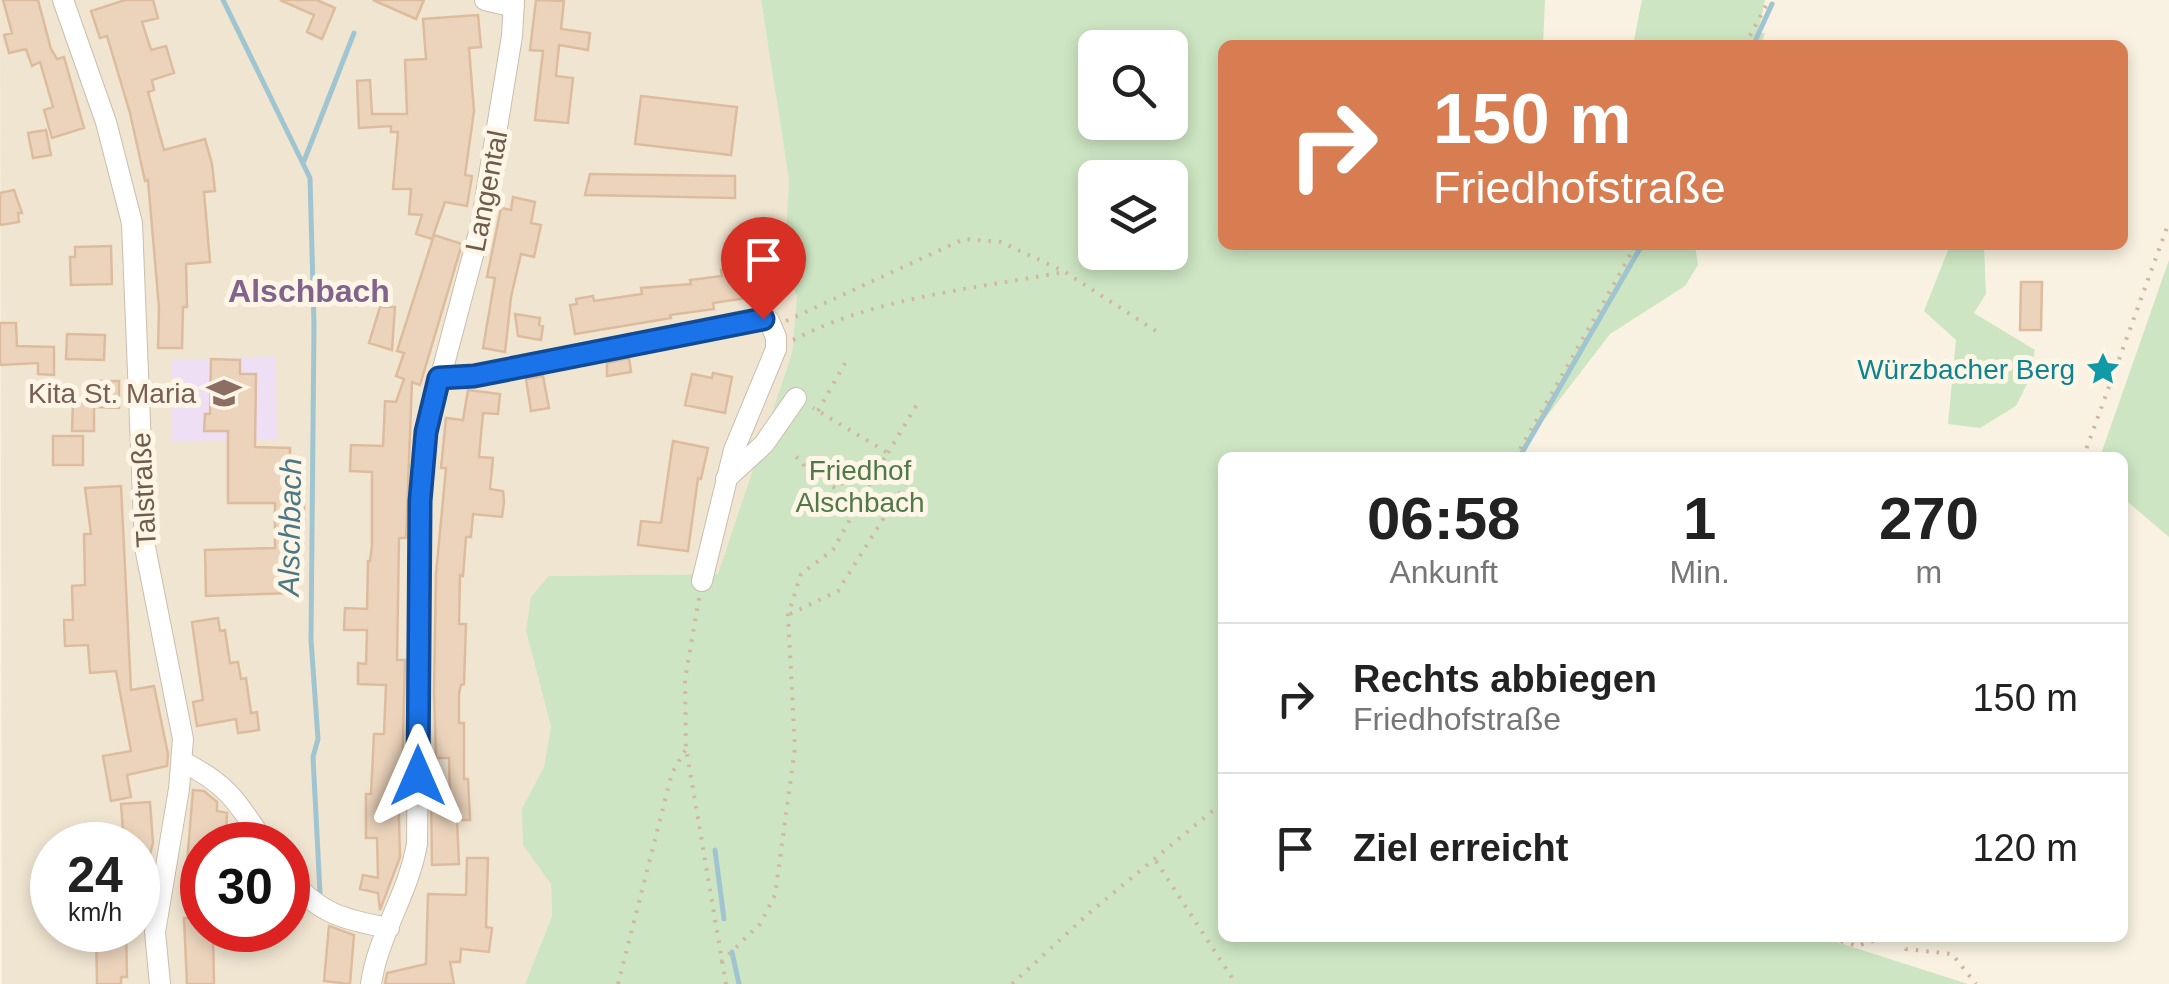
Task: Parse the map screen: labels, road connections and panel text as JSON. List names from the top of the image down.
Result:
{
  "streets": {
    "street": ["Langental", "Talstraße"]
  },
  "districts": ["Alschbach"],
  "water": ["Alschbach"],
  "parks": ["Friedhof Alschbach"],
  "places": {
    "place": ["Würzbacher Berg"],
    "school or university": ["Kita St. Maria"]
  },
  "page": {
    "turn": ["150 m", "Friedhofstraße"],
    "eta": [
      "06:58",
      "Ankunft",
      "1",
      "Min.",
      "270",
      "m"
    ],
    "list": [
      {
        "name": "Rechts abbiegen",
        "note": "Friedhofstraße",
        "value": "150 m"
      },
      {
        "name": "Ziel erreicht",
        "value": "120 m"
      }
    ],
    "speed": "24 km/h",
    "limit": "30"
  }
}
